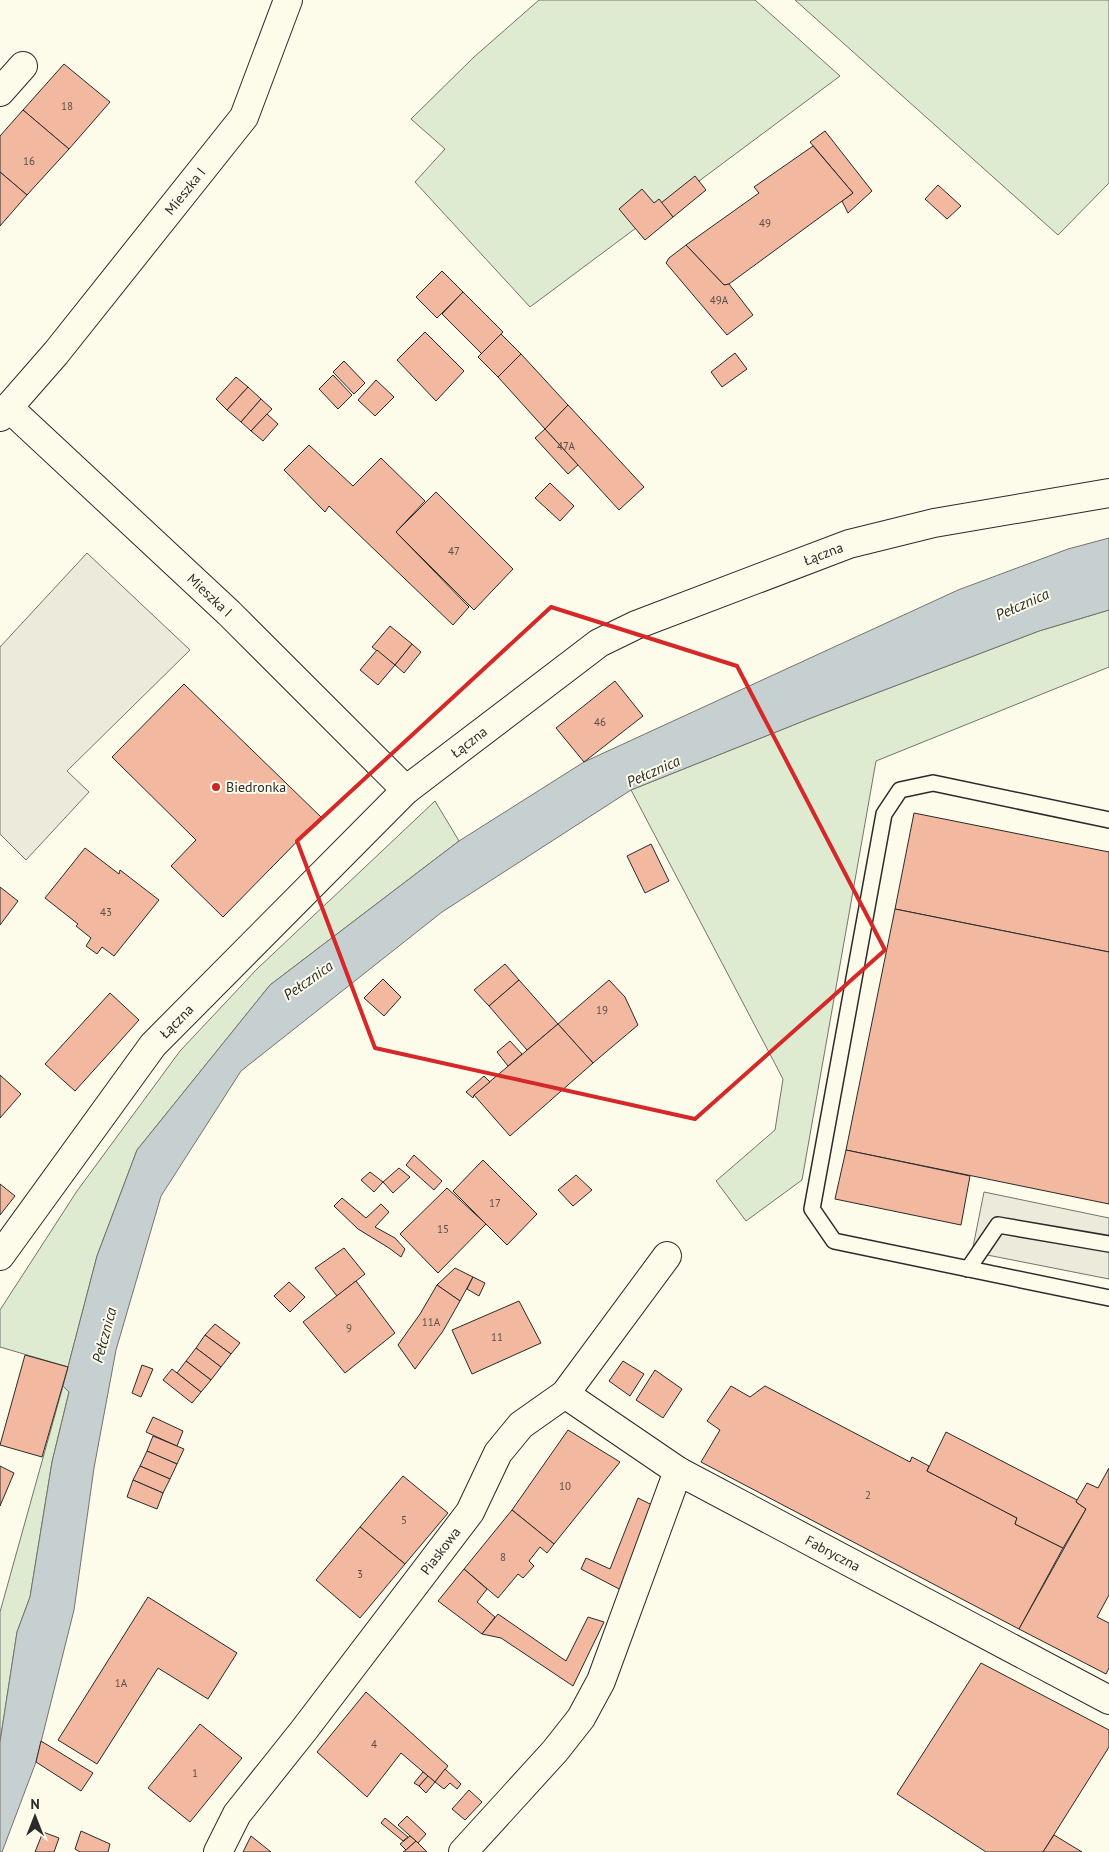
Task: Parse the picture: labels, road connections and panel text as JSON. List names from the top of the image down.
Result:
{
  "streets": {
    "street": [
      "Mieszka I",
      "Łączna",
      "Piaskowa",
      "Fabryczna"
    ]
  },
  "crossings": [
    ["Mieszka I", "Łączna"],
    ["Piaskowa", "Fabryczna"]
  ],
  "water": ["Pełcznica"],
  "places": ["Biedronka"],
  "house_numbers": [
    "18",
    "16",
    "49",
    "49A",
    "47A",
    "47",
    "46",
    "43",
    "19",
    "17",
    "15",
    "11A",
    "9",
    "11",
    "10",
    "2",
    "5",
    "8",
    "3",
    "1A",
    "4",
    "1"
  ],
  "north": "top"
}
